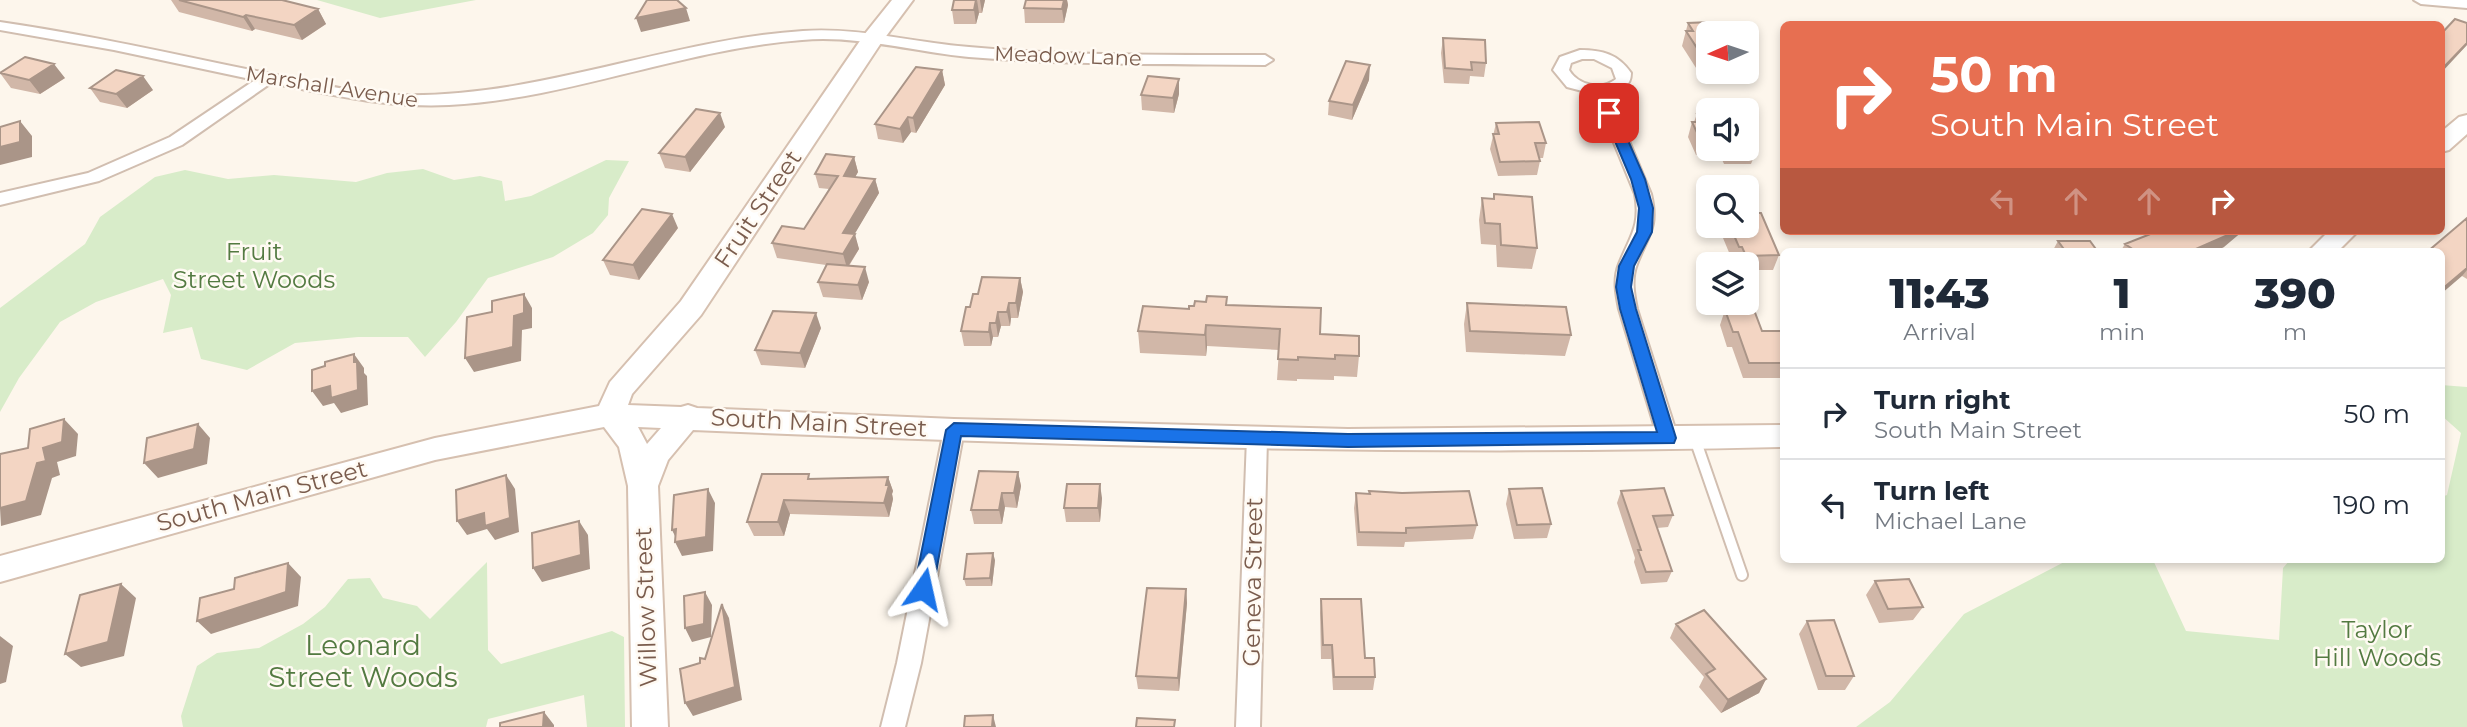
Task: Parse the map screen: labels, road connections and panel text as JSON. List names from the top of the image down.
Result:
{
  "streets": {
    "main road": ["Fruit Street", "South Main Street", "Willow Street"],
    "street": ["Meadow Lane", "Marshall Avenue", "Geneva Street"]
  },
  "crossings": [
    ["Meadow Lane", "Marshall Avenue"],
    ["Meadow Lane", "Fruit Street"],
    ["Marshall Avenue", "Fruit Street"],
    ["Fruit Street", "South Main Street"],
    ["South Main Street", "Geneva Street"]
  ],
  "parks": ["Fruit Street Woods", "Taylor Hill Woods", "Leonard Street Woods"],
  "north": "left",
  "page": {
    "turn": ["50 m", "South Main Street"],
    "eta": [
      "11:43",
      "Arrival",
      "1",
      "min",
      "390",
      "m"
    ],
    "list": [
      {
        "name": "Turn right",
        "note": "South Main Street",
        "value": "50 m"
      },
      {
        "name": "Turn left",
        "note": "Michael Lane",
        "value": "190 m"
      }
    ]
  }
}
